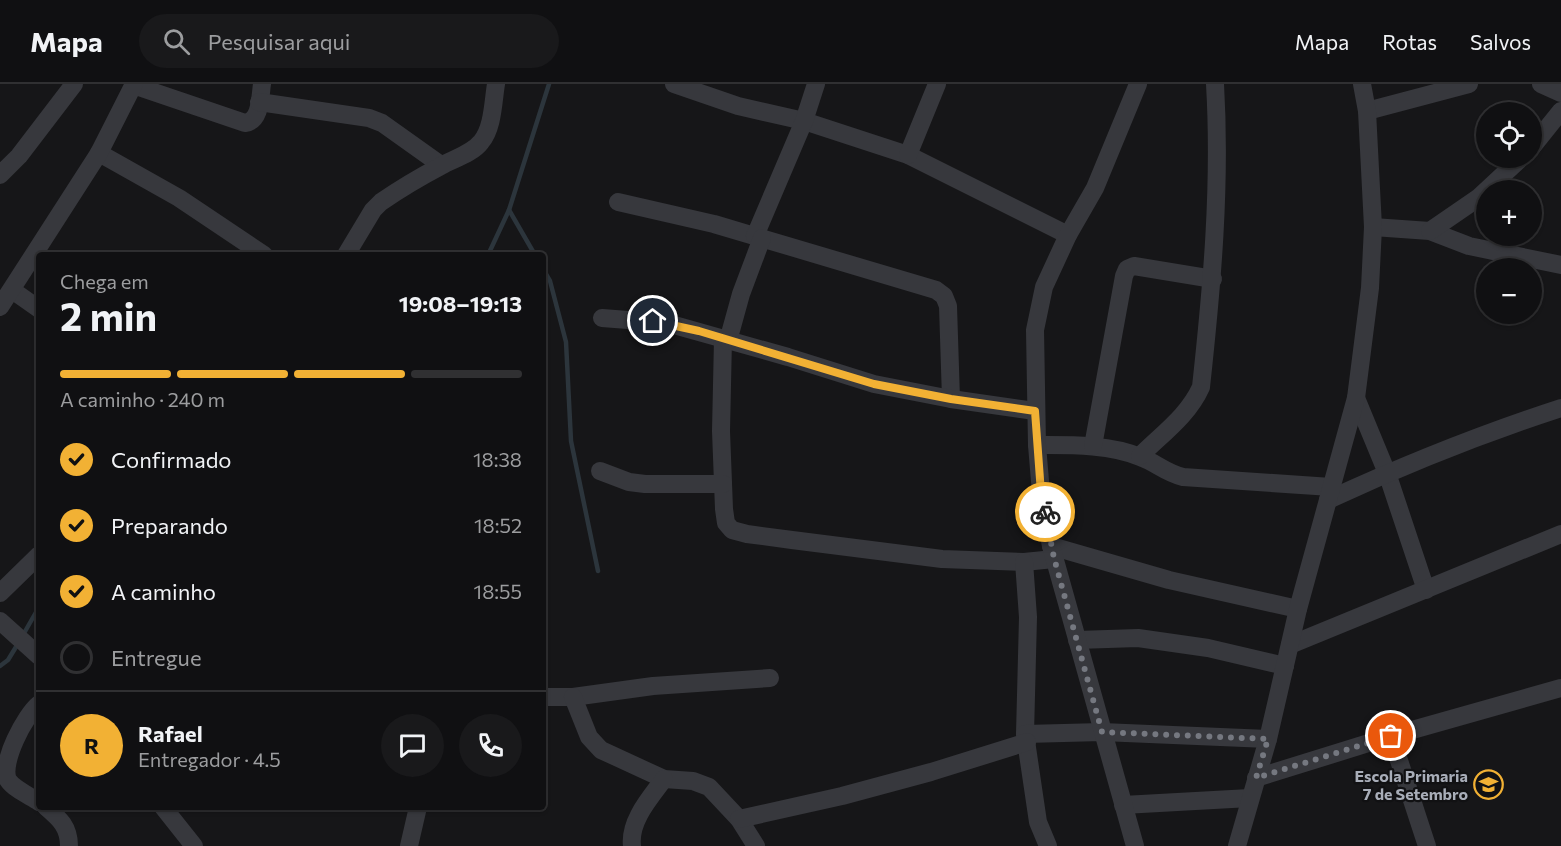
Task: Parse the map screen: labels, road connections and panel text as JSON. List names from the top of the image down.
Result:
{
  "places": {
    "school or university": ["Escola Primaria 7 de Setembro"]
  },
  "page": {
    "header": "Mapa",
    "search": "Pesquisar aqui",
    "nav": ["Mapa", "Rotas", "Salvos"],
    "map_buttons": ["+", "−"],
    "heading": ["2 min", "Chega em", "19:08–19:13"],
    "panel": ["Rafael", "Entregador · 4.5"],
    "bar": "A caminho · 240 m",
    "list": [
      ["Confirmado", "18:38"],
      ["Preparando", "18:52"],
      ["A caminho", "18:55"],
      "Entregue"
    ],
    "round": "R"
  }
}
